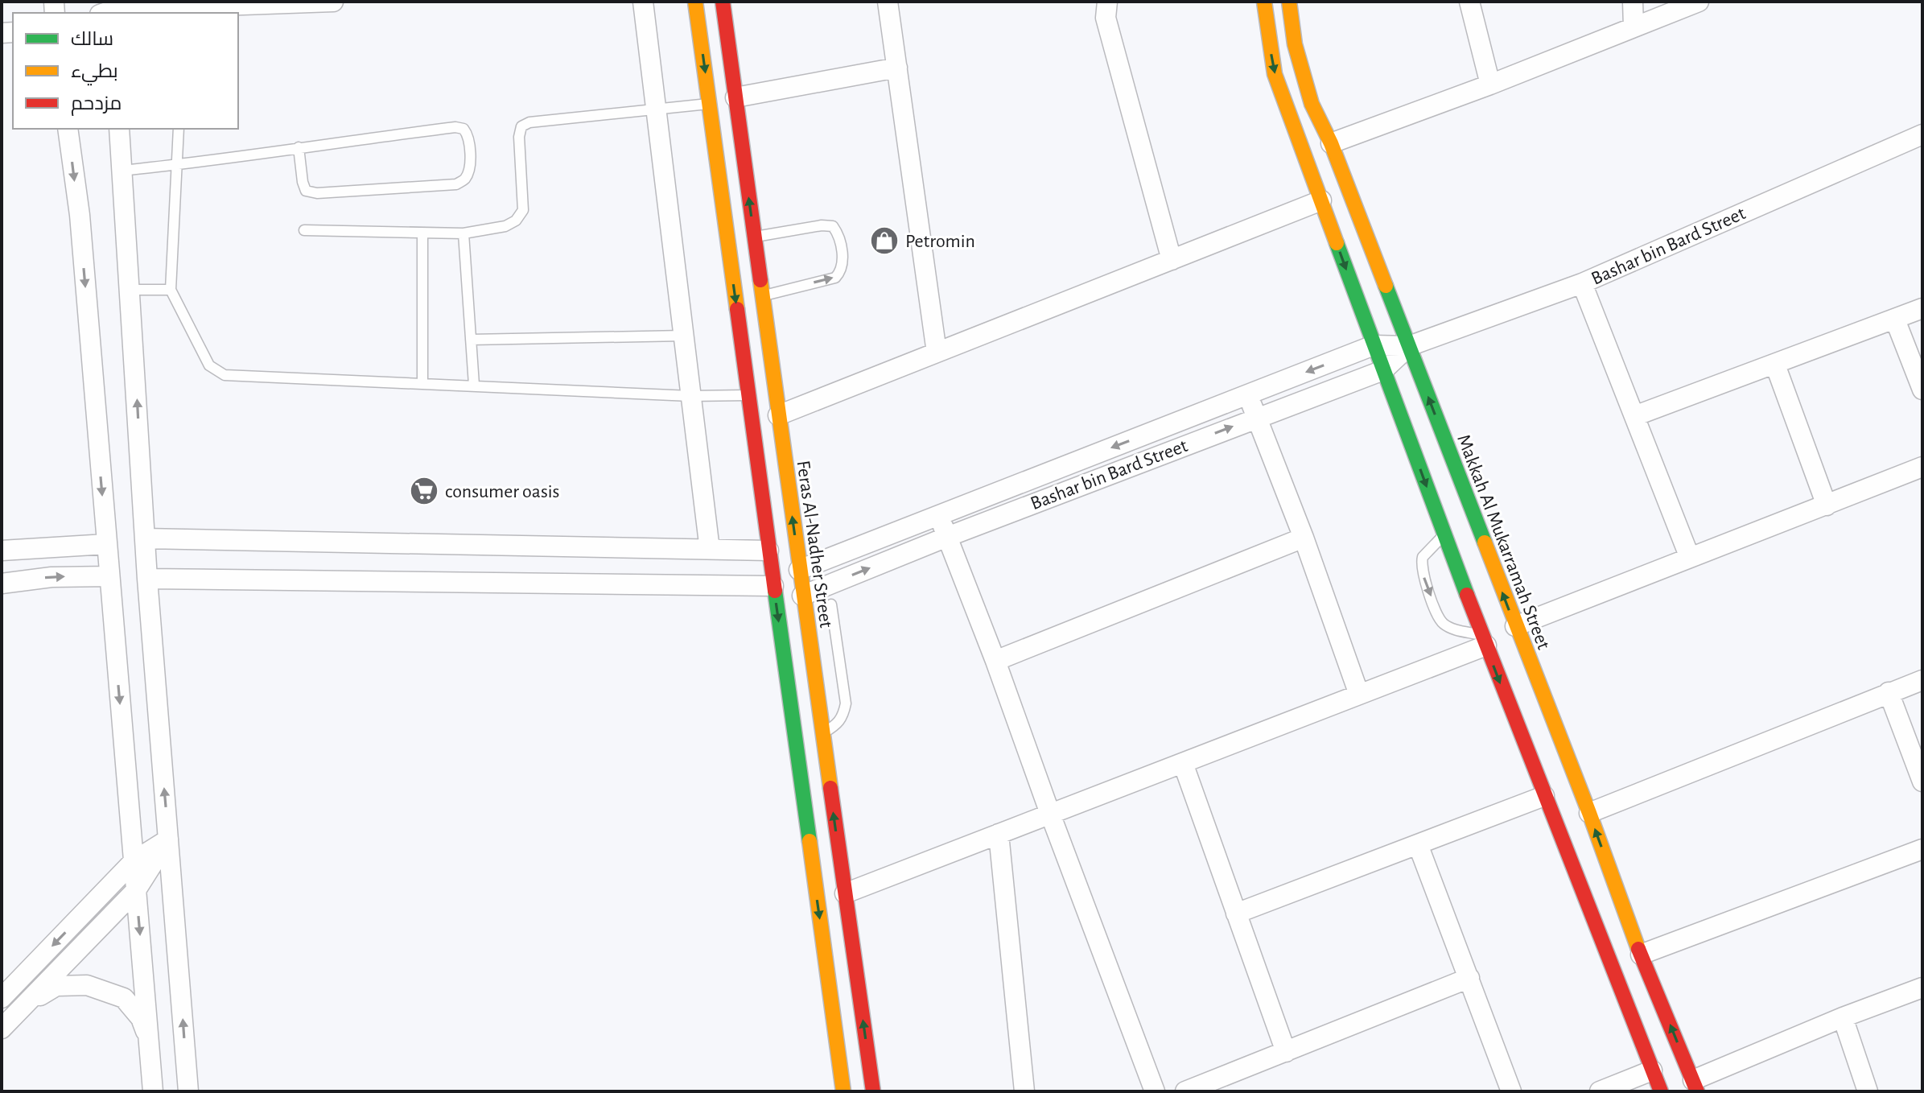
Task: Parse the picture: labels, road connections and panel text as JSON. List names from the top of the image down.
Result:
{
  "streets": {
    "main road": ["Makkah Al Mukarramah Street", "Feras Al-Nadher Street"],
    "street": ["Bashar bin Bard Street"]
  },
  "crossings": [
    ["Bashar bin Bard Street", "Makkah Al Mukarramah Street"],
    ["Bashar bin Bard Street", "Feras Al-Nadher Street"]
  ],
  "places": {
    "shop": ["Petromin"],
    "supermarket": ["consumer oasis"]
  },
  "legend": ["سالك", "بطيء", "مزدحم"]
}
